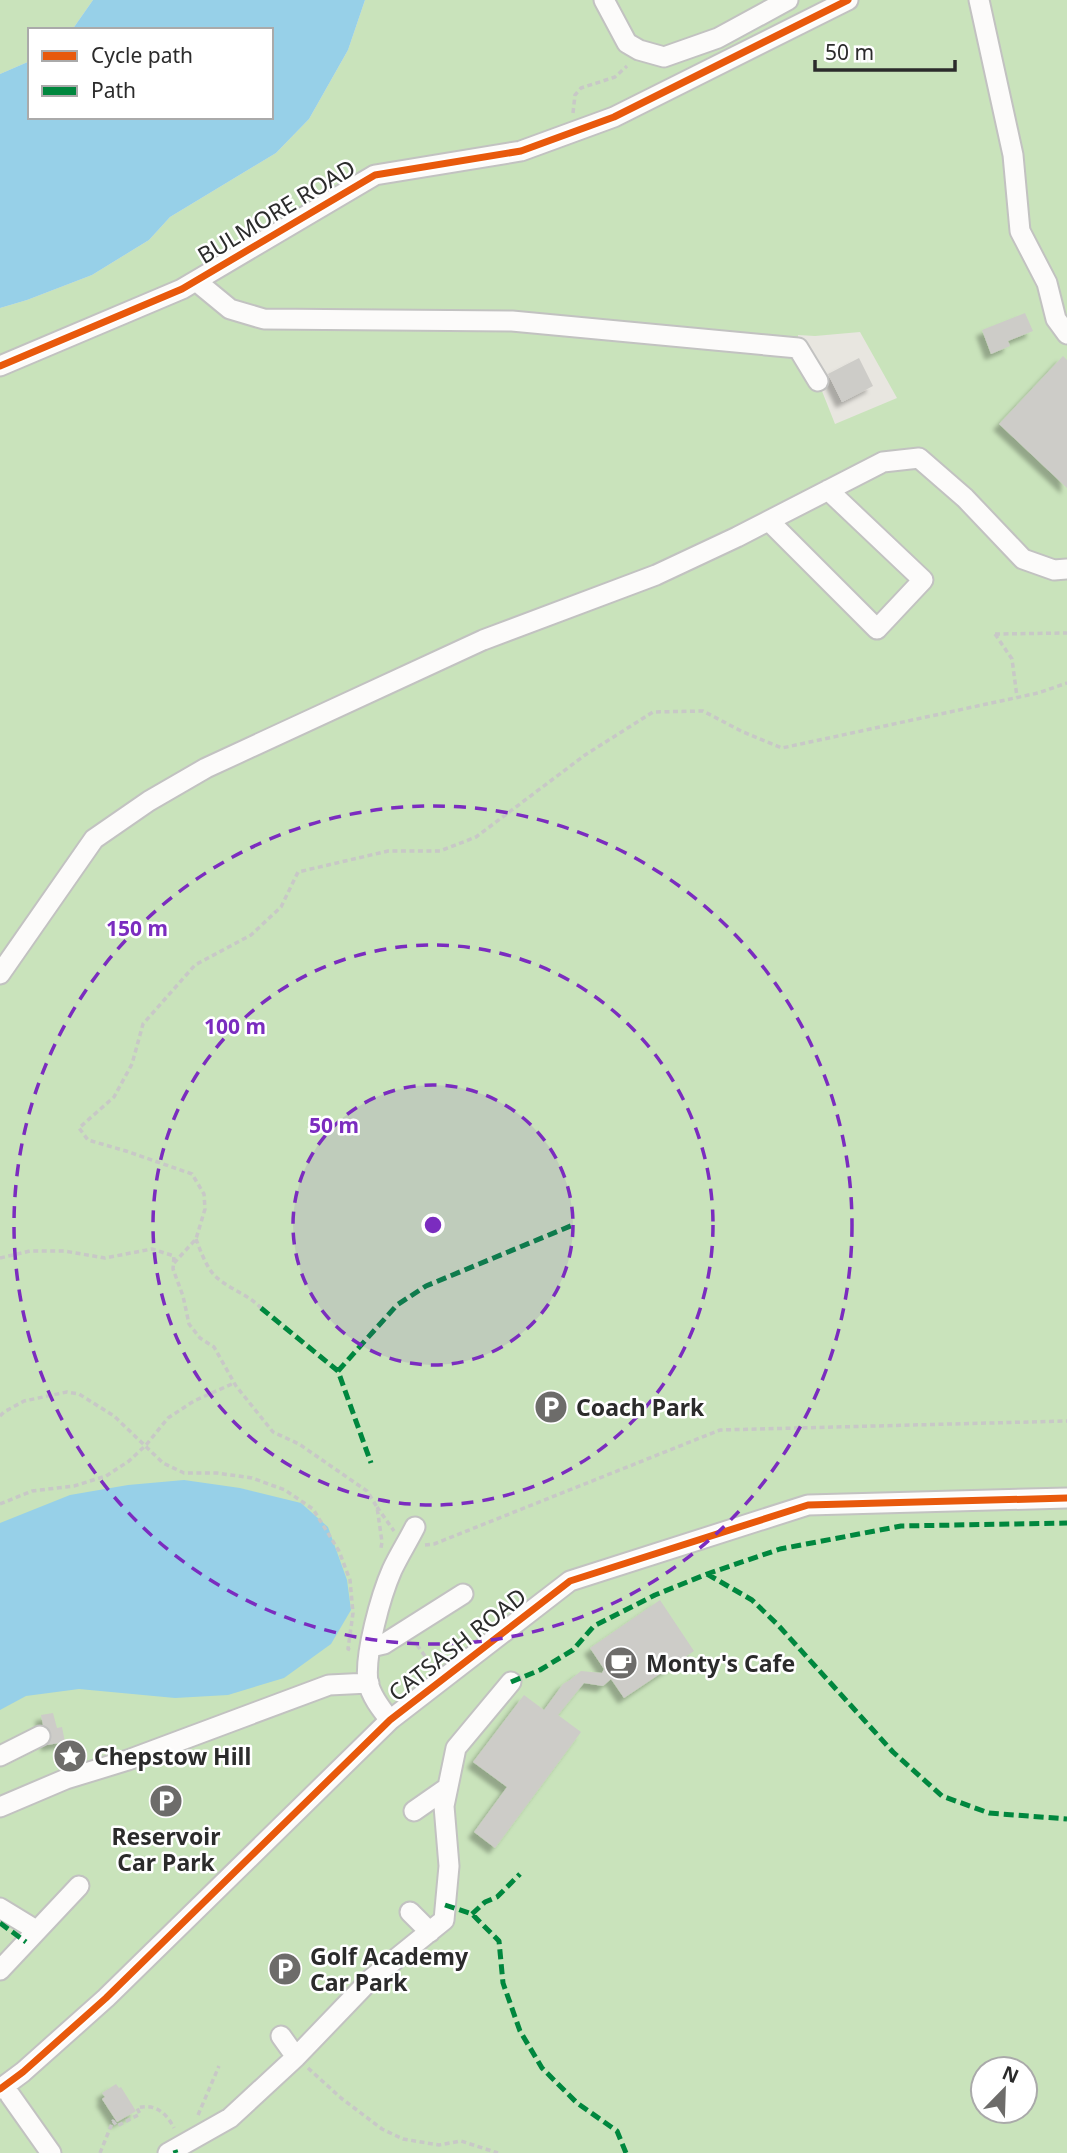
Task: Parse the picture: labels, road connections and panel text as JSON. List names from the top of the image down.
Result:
{
  "streets": {
    "street": ["BULMORE ROAD", "CATSASH ROAD"]
  },
  "places": {
    "parking": ["Coach Park", "Reservoir Car Park", "Golf Academy Car Park"],
    "cafe": ["Monty's Cafe"],
    "place": ["Chepstow Hill"]
  },
  "legend": ["Cycle path", "Path"],
  "scale_bar": "50 m",
  "north": "top right",
  "rings": ["150 m", "100 m", "50 m"]
}
